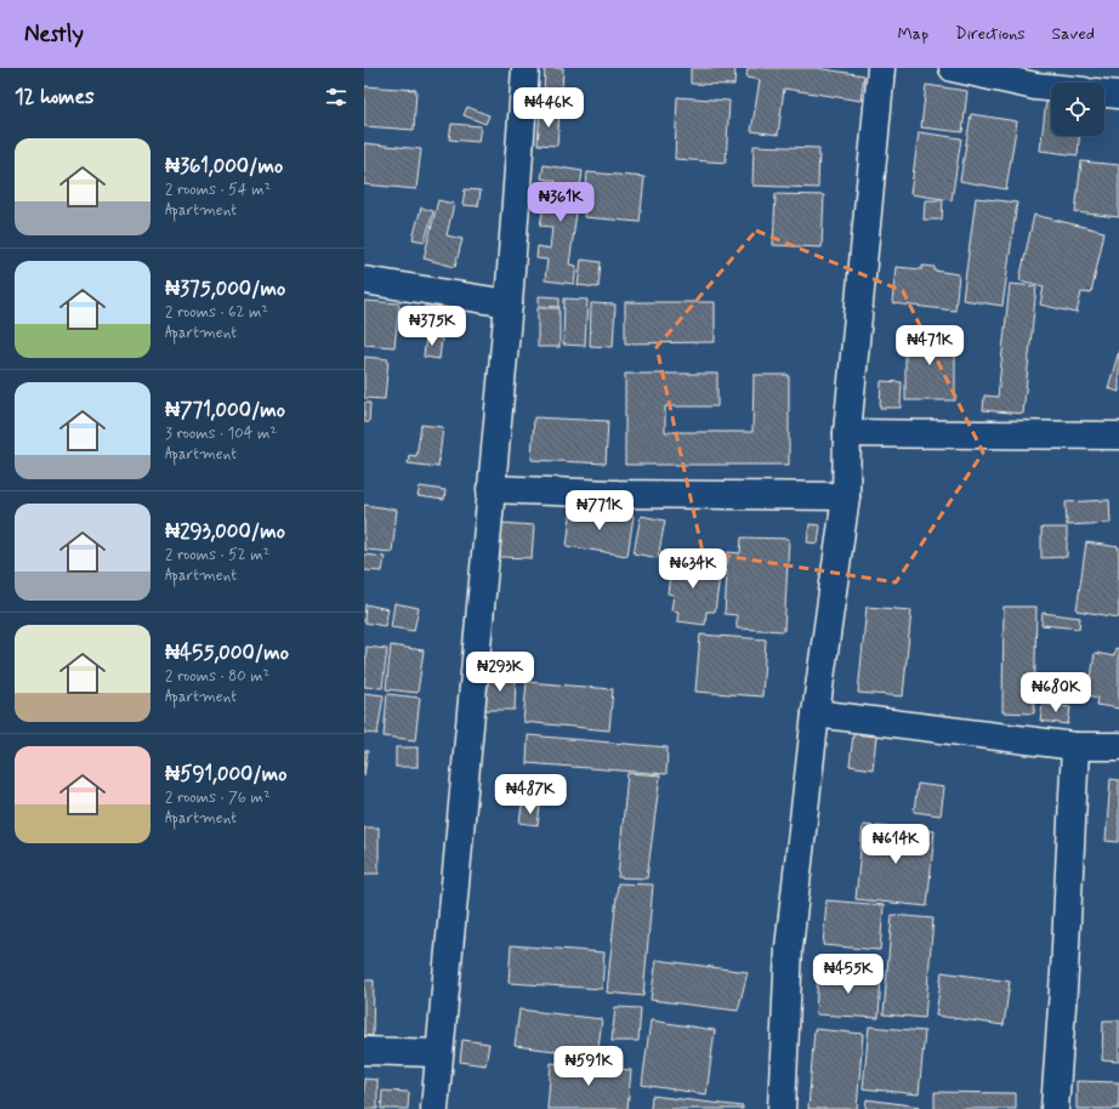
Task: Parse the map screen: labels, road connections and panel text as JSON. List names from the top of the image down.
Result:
{
  "page": {
    "header": "Nestly",
    "nav": ["Map", "Directions", "Saved"],
    "heading": "12 homes",
    "price": [
      "₦446K",
      "₦361K",
      "₦375K",
      "₦471K",
      "₦771K",
      "₦634K",
      "₦293K",
      "₦680K",
      "₦487K",
      "₦614K",
      "₦455K",
      "₦591K"
    ],
    "list": [
      {
        "name": "₦361,000/mo",
        "note": "2 rooms · 54 m² · Apartment"
      },
      {
        "name": "₦375,000/mo",
        "note": "2 rooms · 62 m² · Apartment"
      },
      {
        "name": "₦771,000/mo",
        "note": "3 rooms · 104 m² · Apartment"
      },
      {
        "name": "₦293,000/mo",
        "note": "2 rooms · 52 m² · Apartment"
      },
      {
        "name": "₦455,000/mo",
        "note": "2 rooms · 80 m² · Apartment"
      },
      {
        "name": "₦591,000/mo",
        "note": "2 rooms · 76 m² · Apartment"
      }
    ]
  }
}
